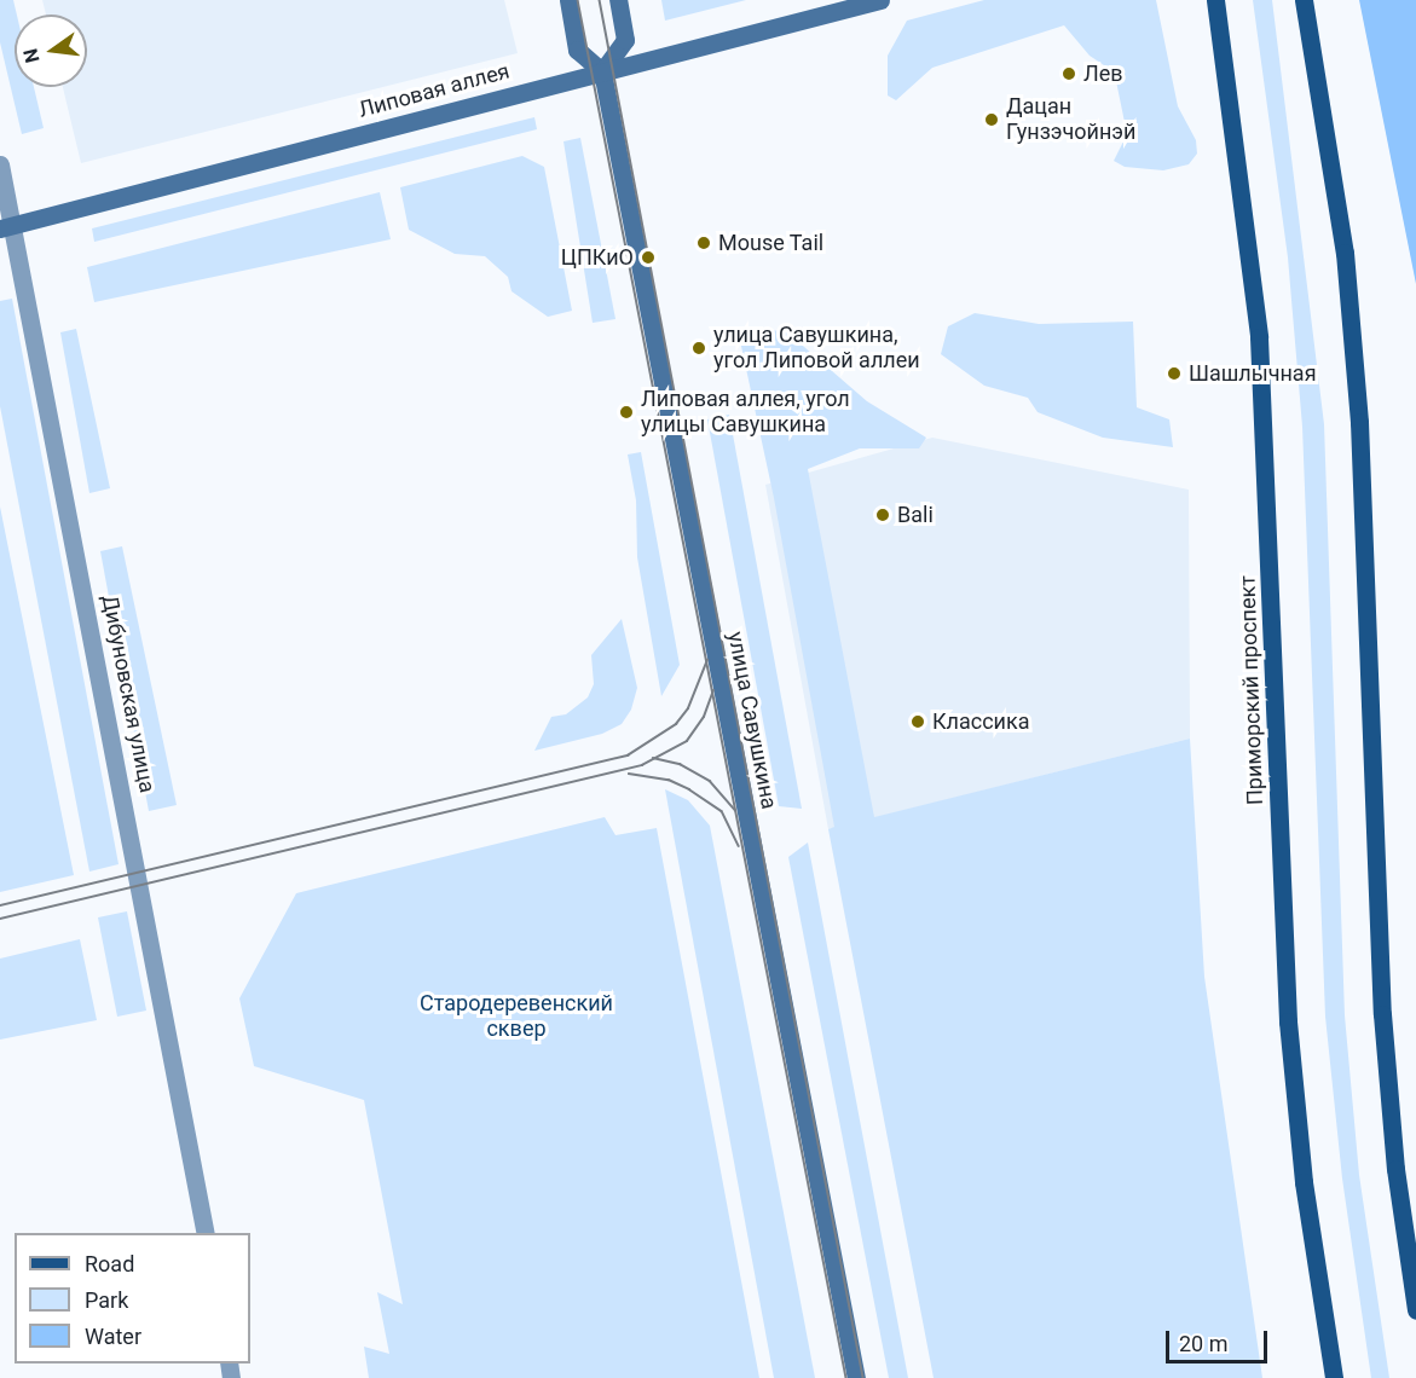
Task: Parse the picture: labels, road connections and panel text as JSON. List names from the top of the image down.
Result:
{
  "streets": {
    "main road": ["Липовая аллея", "Приморский проспект", "улица Савушкина"],
    "street": ["Дибуновская улица"]
  },
  "crossings": [
    ["Липовая аллея", "Дибуновская улица"],
    ["Липовая аллея", "улица Савушкина"]
  ],
  "parks": ["Стародеревенский сквер"],
  "places": [
    "Лев",
    "Дацан Гунзэчойнэй",
    "Mouse Tail",
    "ЦПКиО",
    "улица Савушкина, угол Липовой аллеи",
    "Шашлычная",
    "Липовая аллея, угол улицы Савушкина",
    "Bali",
    "Классика"
  ],
  "legend": ["Road", "Park", "Water"],
  "scale_bar": "20 m",
  "north": "left"
}
